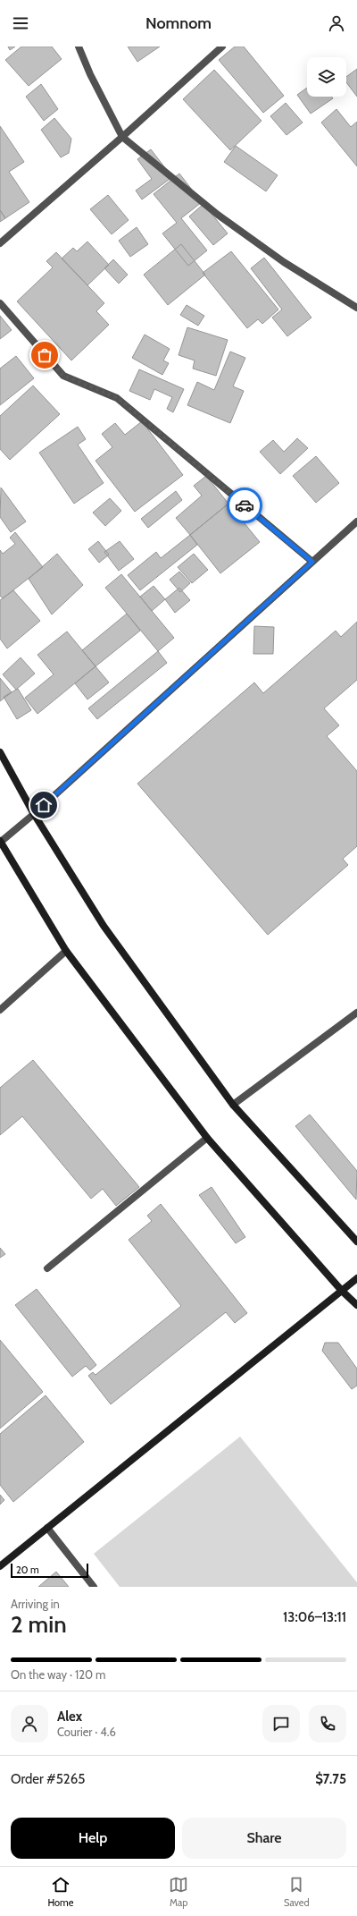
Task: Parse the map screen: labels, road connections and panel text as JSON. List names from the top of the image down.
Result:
{
  "scale_bar": "20 m",
  "page": {
    "header": "Nomnom",
    "scale": "20 m",
    "heading": ["2 min", "Arriving in", "13:06–13:11"],
    "panel": [
      "Alex",
      "Courier · 4.6",
      "Order #5265",
      "$7.75"
    ],
    "bar": "On the way · 120 m",
    "buttons": ["Help", "Share"],
    "tabs": ["Home", "Map", "Saved"]
  }
}
